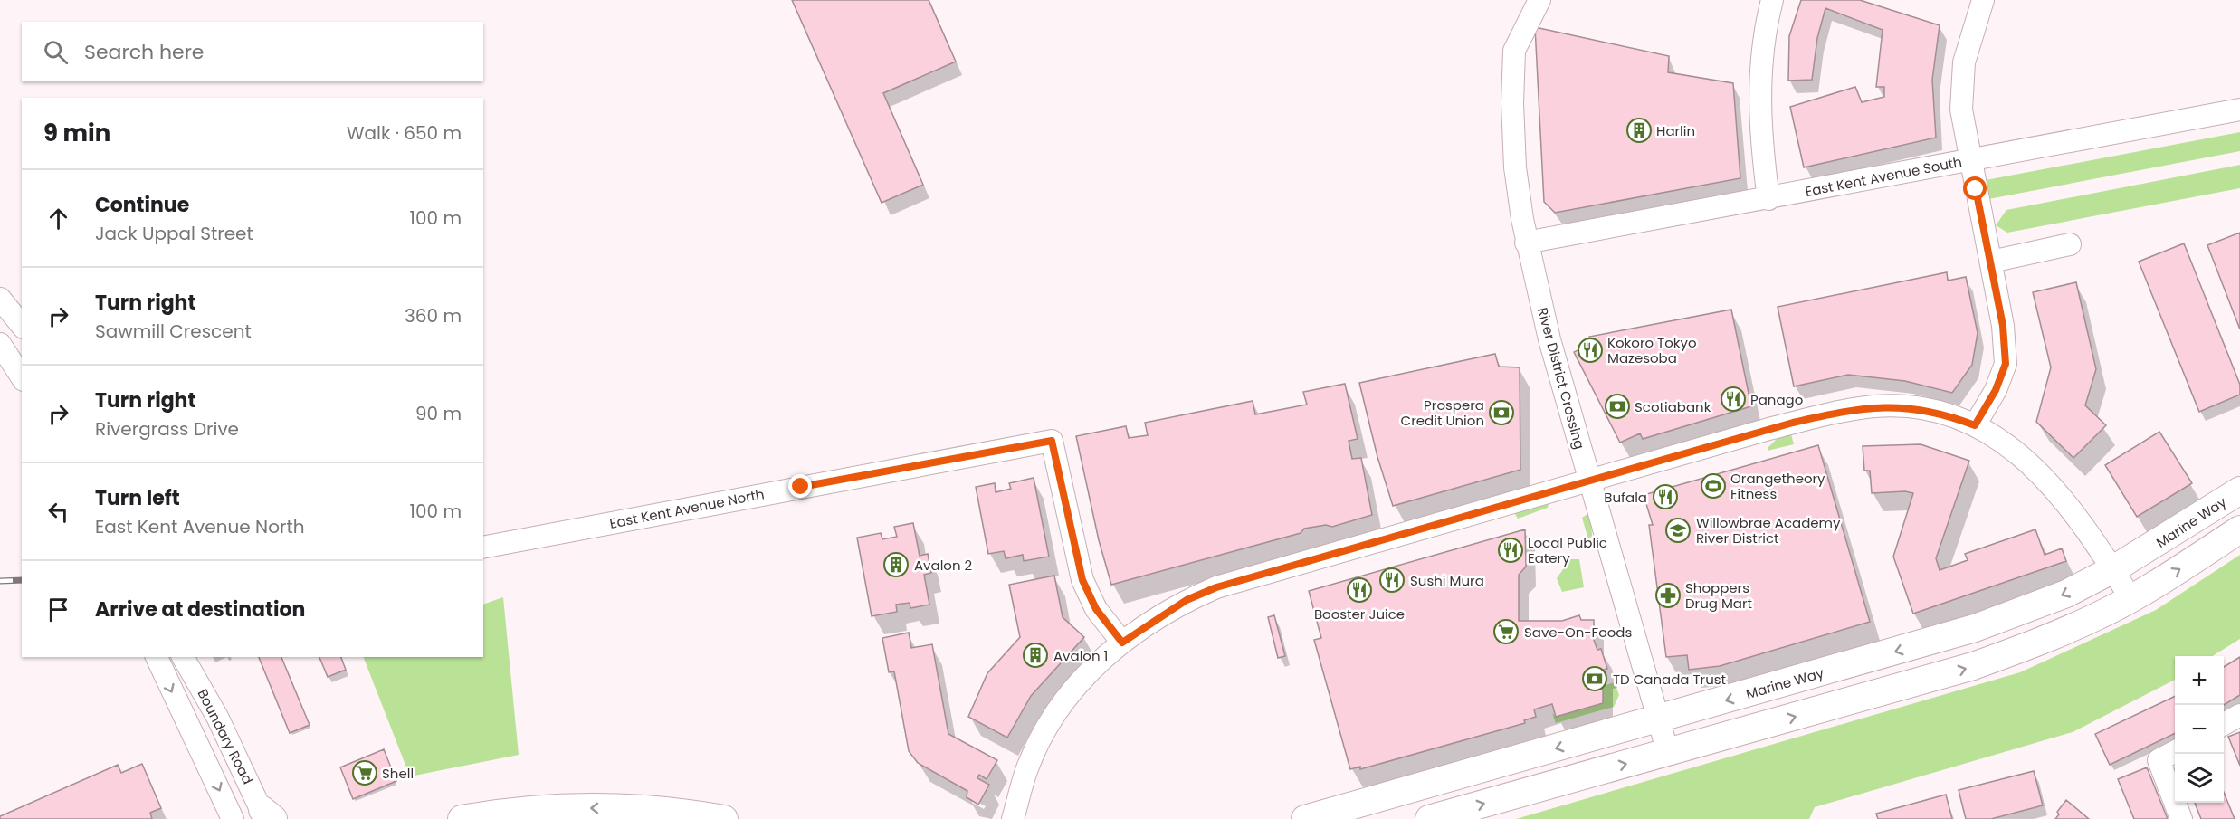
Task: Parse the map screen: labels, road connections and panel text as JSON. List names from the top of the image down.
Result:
{
  "streets": {
    "main road": ["Marine Way"],
    "street": [
      "East Kent Avenue South",
      "River District Crossing",
      "East Kent Avenue North",
      "Boundary Road"
    ]
  },
  "crossings": [
    ["East Kent Avenue South", "River District Crossing"],
    ["River District Crossing", "Marine Way"]
  ],
  "places": {
    "building": ["Harlin", "Avalon 2", "Avalon 1"],
    "restaurant": [
      "Kokoro Tokyo Mazesoba",
      "Panago",
      "Bufala",
      "Local Public Eatery",
      "Sushi Mura",
      "Booster Juice"
    ],
    "bank": ["Scotiabank", "Prospera Credit Union", "TD Canada Trust"],
    "sports": ["Orangetheory Fitness"],
    "school or university": ["Willowbrae Academy River District"],
    "pharmacy": ["Shoppers Drug Mart"],
    "supermarket": ["Save-On-Foods", "Shell"]
  },
  "page": {
    "search": "Search here",
    "heading": ["9 min", "Walk · 650 m"],
    "list": [
      ["Continue", "Jack Uppal Street", "100 m"],
      ["Turn right", "Sawmill Crescent", "360 m"],
      ["Turn right", "Rivergrass Drive", "90 m"],
      ["Turn left", "East Kent Avenue North", "100 m"],
      "Arrive at destination"
    ],
    "map_buttons": ["+", "−"]
  }
}
